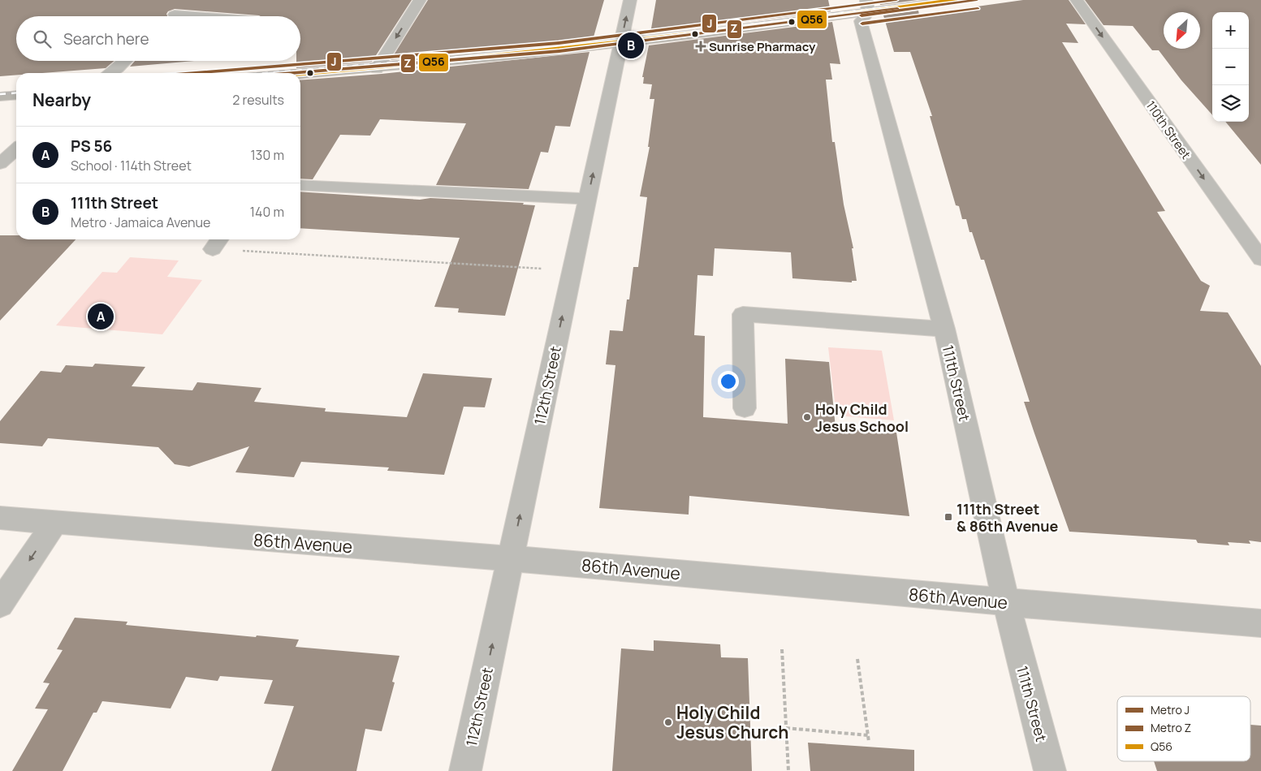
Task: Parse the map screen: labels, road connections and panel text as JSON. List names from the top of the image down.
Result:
{
  "streets": {
    "street": [
      "110th Street",
      "111th Street",
      "112th Street",
      "86th Avenue"
    ]
  },
  "crossings": [
    ["111th Street", "86th Avenue"],
    ["112th Street", "86th Avenue"]
  ],
  "one_way": ["110th Street", "112th Street"],
  "places": {
    "health": ["Sunrise Pharmacy"],
    "other": ["Holy Child Jesus School", "Holy Child Jesus Church"],
    "transit": ["111th Street & 86th Avenue"]
  },
  "lines": ["metro line J", "transit line Q56", "metro line Z"],
  "legend": ["Metro J", "Metro Z", "Q56"],
  "north": "bottom left",
  "page": {
    "map_buttons": ["+", "−"],
    "search": "Search here",
    "pins": ["B", "A"],
    "heading": ["Nearby", "2 results"],
    "list": [
      {
        "mark": "A",
        "name": "PS 56",
        "note": "School · 114th Street",
        "value": "130 m"
      },
      {
        "mark": "B",
        "name": "111th Street",
        "note": "Metro · Jamaica Avenue",
        "value": "140 m"
      }
    ]
  }
}
